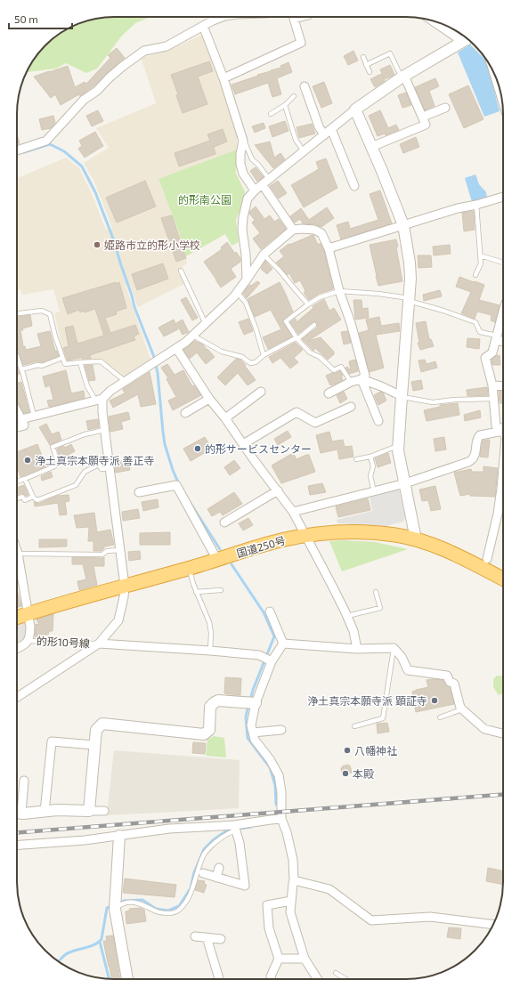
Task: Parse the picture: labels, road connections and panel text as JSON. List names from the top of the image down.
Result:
{
  "streets": {
    "highway": ["国道250号"],
    "lane": ["的形10号線"]
  },
  "parks": ["的形南公園"],
  "places": [
    "姫路市立的形小学校",
    "的形サービスセンター",
    "浄土真宗本願寺派 善正寺",
    "浄土真宗本願寺派 顕証寺",
    "八幡神社",
    "本殿"
  ],
  "scale_bar": "50 m"
}
